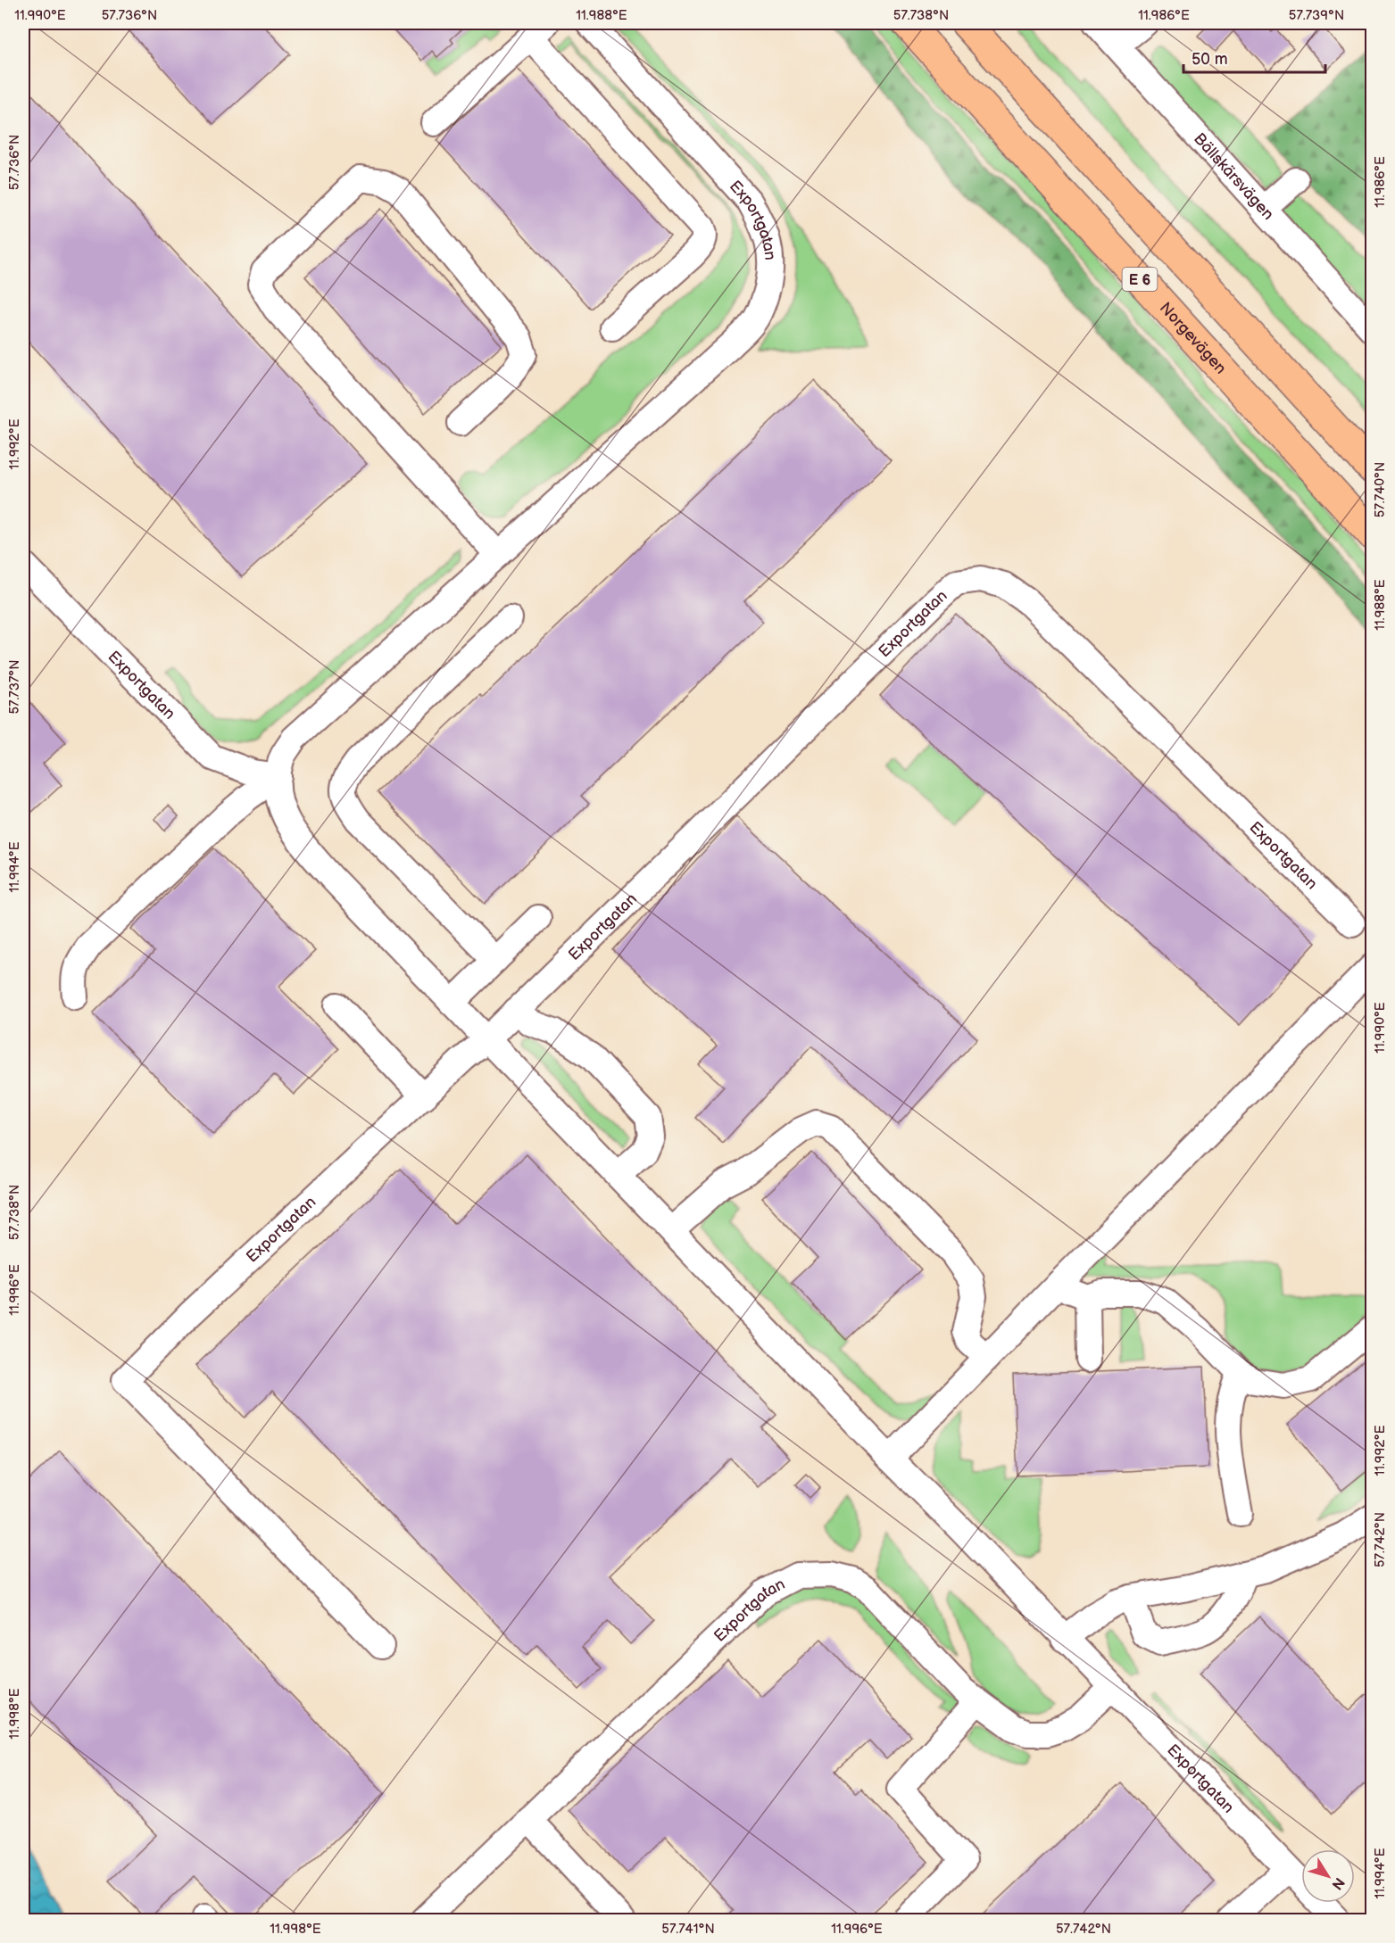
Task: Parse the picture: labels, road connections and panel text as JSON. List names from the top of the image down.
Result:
{
  "streets": {
    "highway": ["E 6", "Norgevägen"],
    "street": ["Bällskärsvägen", "Exportgatan"]
  },
  "scale_bar": "50 m",
  "north": "bottom right",
  "coordinates": [
    "11.990°E",
    "57.736°N",
    "11.988°E",
    "57.738°N",
    "11.986°E",
    "57.739°N",
    "11.992°E",
    "57.740°N",
    "57.737°N",
    "11.994°E",
    "11.996°E",
    "57.742°N",
    "11.998°E",
    "57.741°N"
  ]
}
